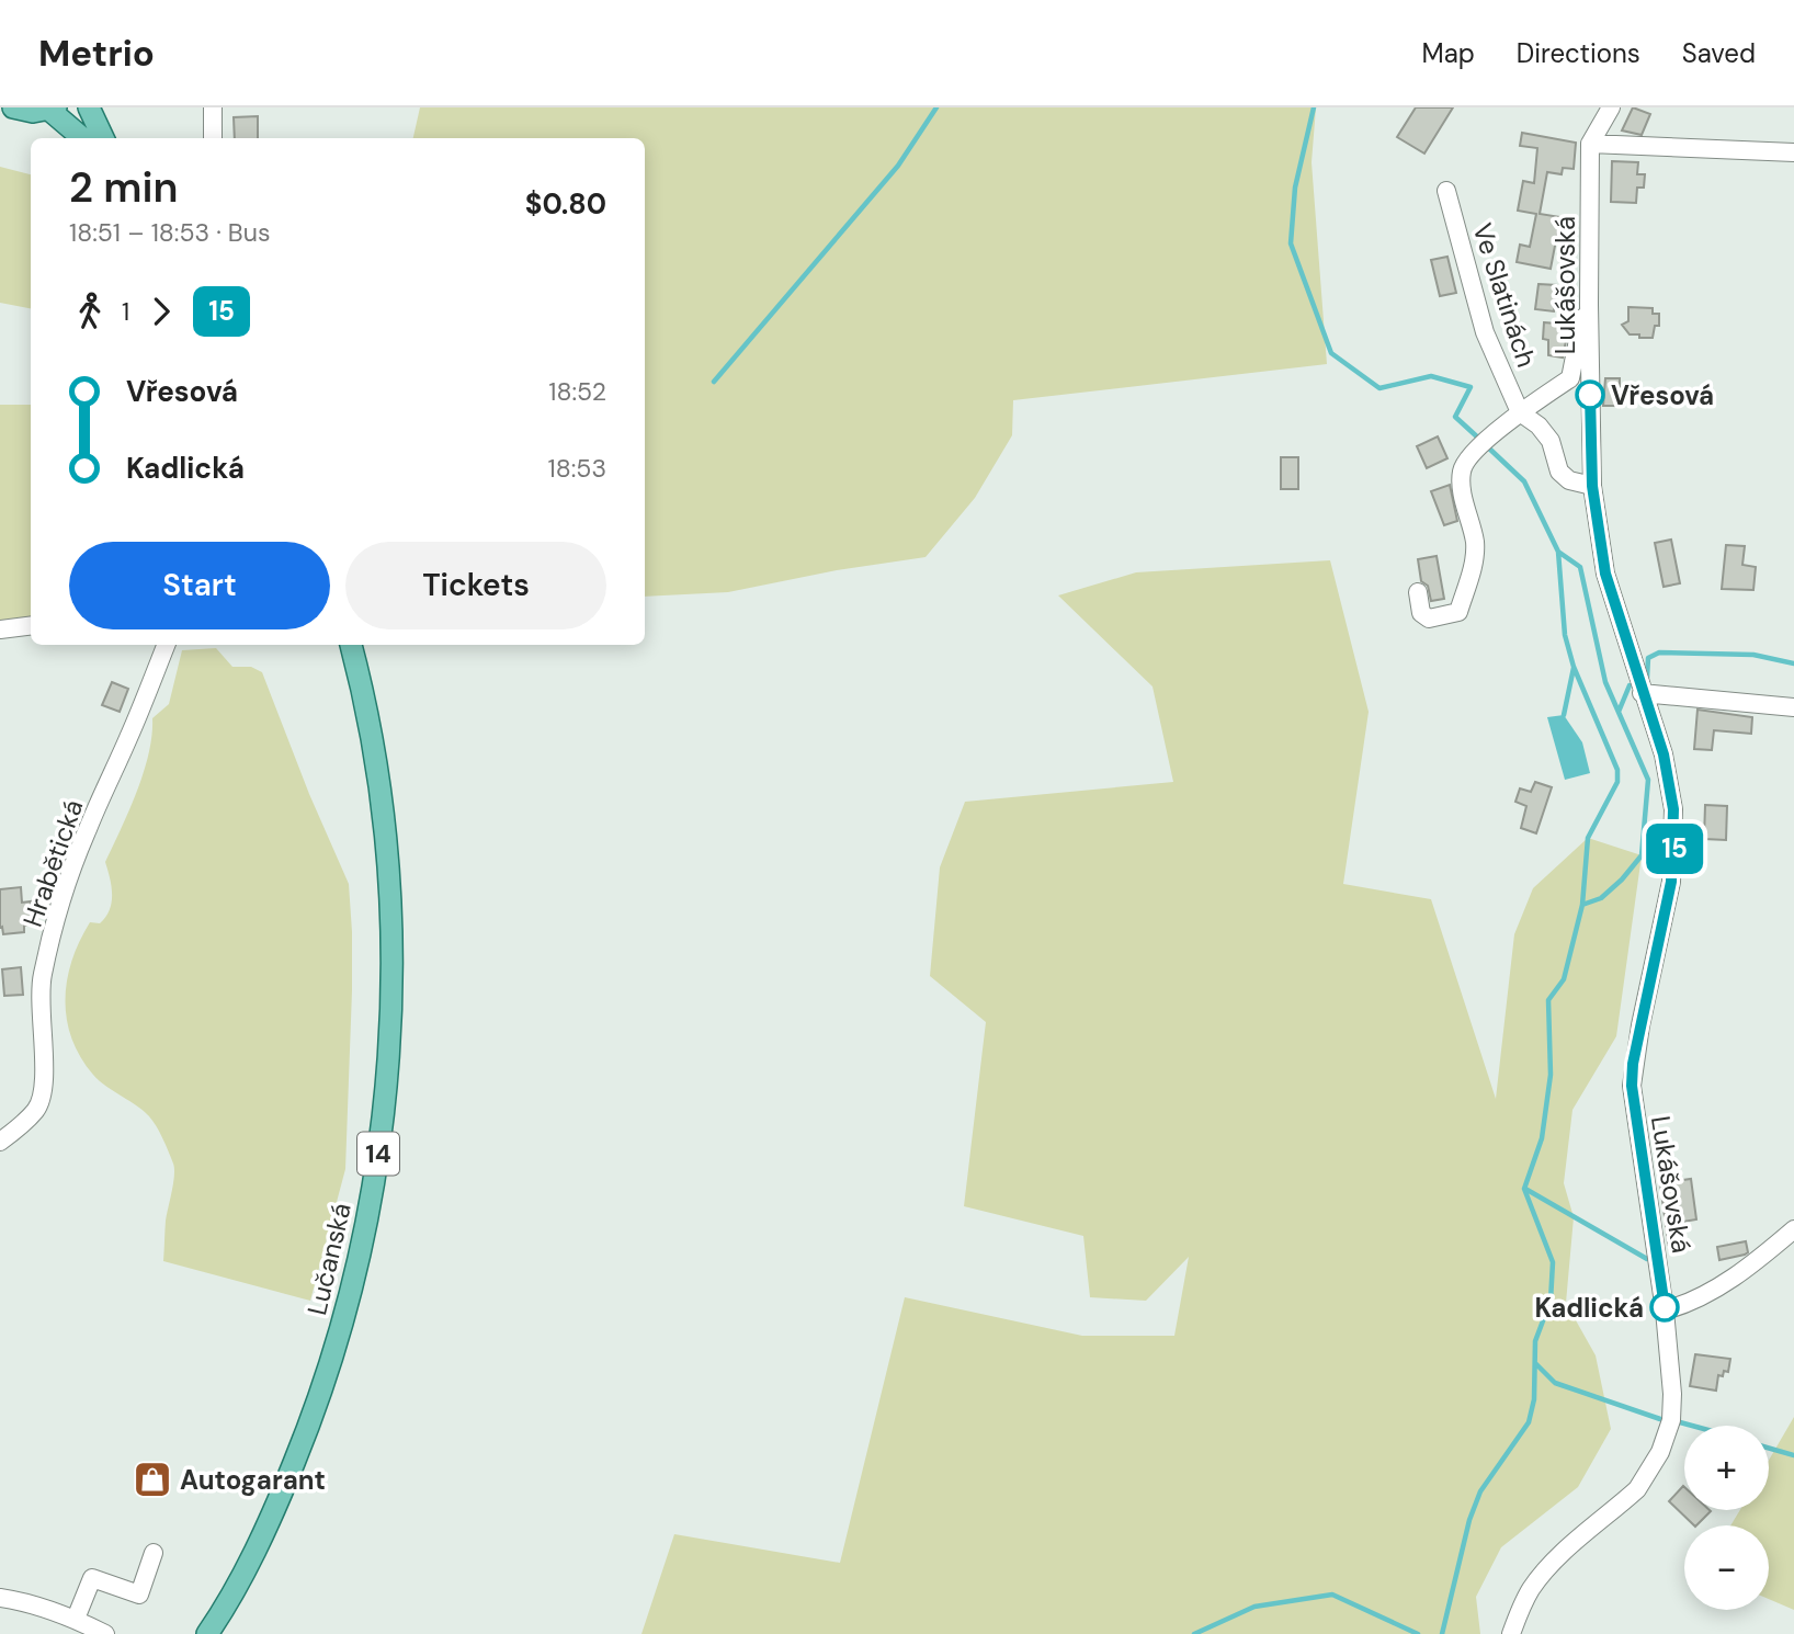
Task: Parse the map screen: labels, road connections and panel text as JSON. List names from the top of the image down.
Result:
{
  "streets": {
    "main road": ["14", "Lučanská"],
    "street": ["Lukášovská", "Ve Slatinách", "Hrabětická"]
  },
  "crossings": [
    ["Lukášovská", "Ve Slatinách"]
  ],
  "places": {
    "other": ["Vřesová", "Kadlická"],
    "shop": ["Autogarant"]
  },
  "lines": ["bus line 15"],
  "page": {
    "header": "Metrio",
    "nav": ["Map", "Directions", "Saved"],
    "on_map": "15",
    "heading": ["2 min", "18:51 – 18:53 · Bus", "$0.80"],
    "legs": ["1", "15"],
    "list": [
      {
        "name": "Vřesová",
        "value": "18:52"
      },
      {
        "name": "Kadlická",
        "value": "18:53"
      }
    ],
    "buttons": ["Start", "Tickets"],
    "map_buttons": ["+", "−"]
  }
}
